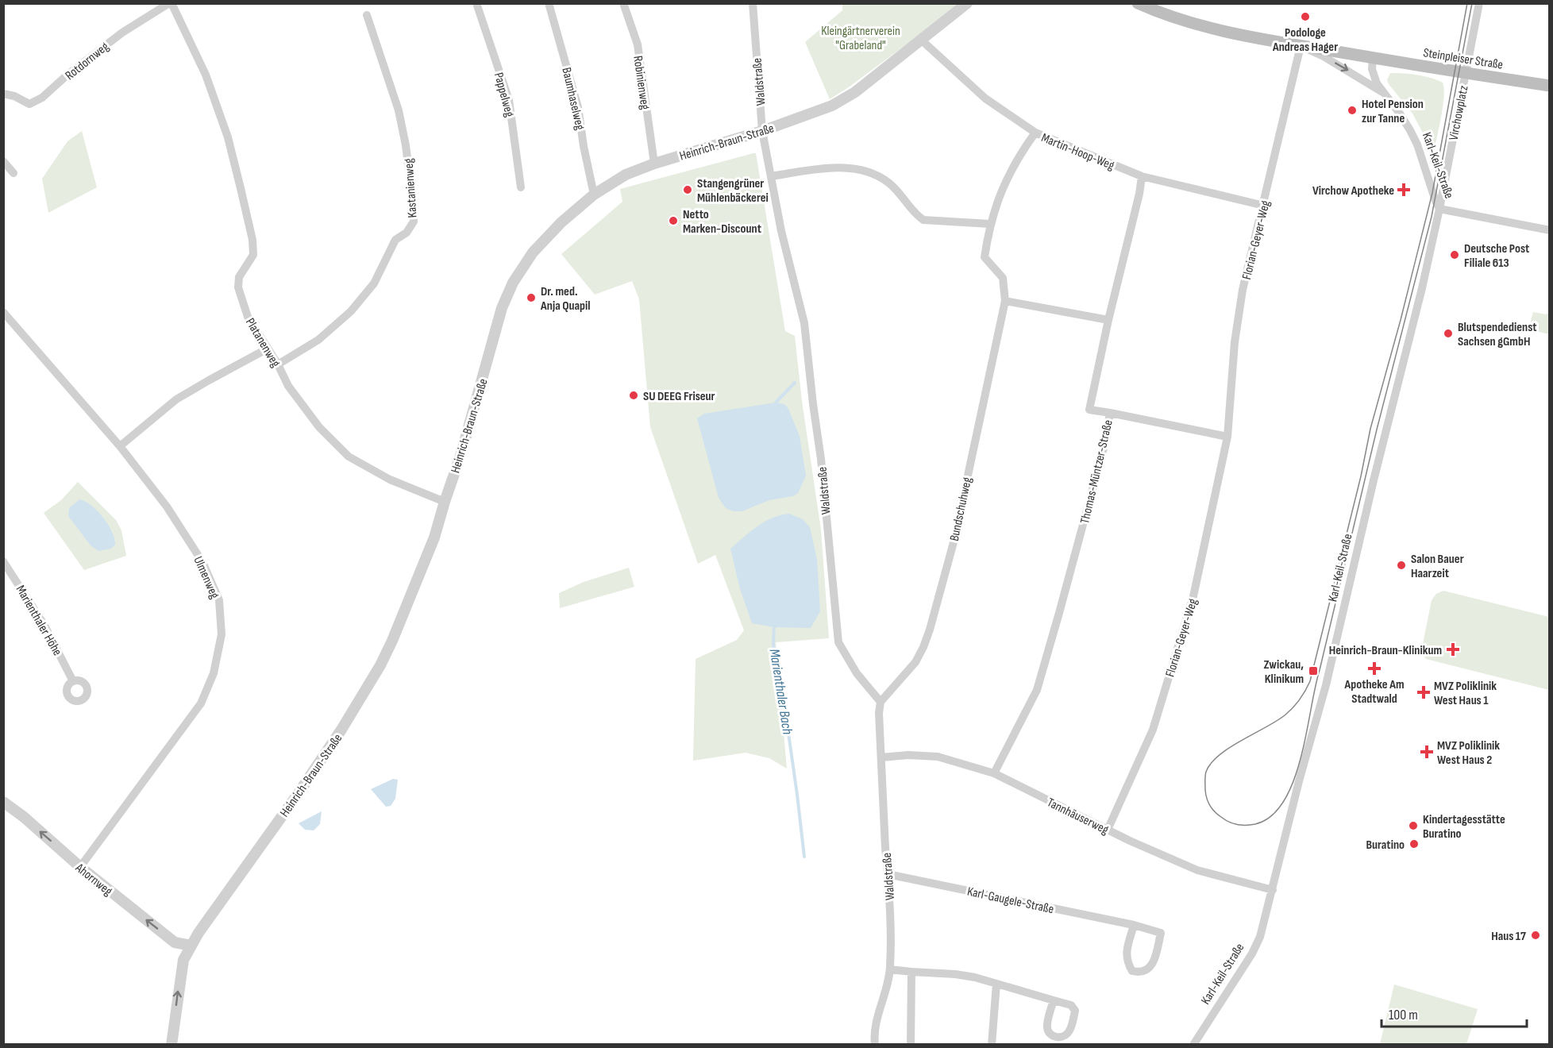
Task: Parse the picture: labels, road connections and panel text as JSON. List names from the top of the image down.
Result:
{
  "streets": {
    "main road": ["Steinpleiser Straße", "Karl-Keil-Straße"],
    "street": [
      "Rotdornweg",
      "Waldstraße",
      "Robinienweg",
      "Pappelweg",
      "Baumhaselweg",
      "Virchowplatz",
      "Heinrich-Braun-Straße",
      "Martin-Hoop-Weg",
      "Kastanienweg",
      "Florian-Geyer-Weg",
      "Platanenweg",
      "Thomas-Müntzer-Straße",
      "Bundschuhweg",
      "Ulmenweg",
      "Marienthaler Höhe",
      "Tannhäuserweg",
      "Ahornweg",
      "Karl-Gaugele-Straße"
    ]
  },
  "crossings": [
    ["Steinpleiser Straße", "Virchowplatz"],
    ["Steinpleiser Straße", "Karl-Keil-Straße"],
    ["Rotdornweg", "Platanenweg"],
    ["Waldstraße", "Heinrich-Braun-Straße"],
    ["Waldstraße", "Bundschuhweg"],
    ["Waldstraße", "Tannhäuserweg"],
    ["Waldstraße", "Karl-Gaugele-Straße"],
    ["Robinienweg", "Heinrich-Braun-Straße"],
    ["Baumhaselweg", "Heinrich-Braun-Straße"],
    ["Virchowplatz", "Karl-Keil-Straße"],
    ["Heinrich-Braun-Straße", "Martin-Hoop-Weg"],
    ["Heinrich-Braun-Straße", "Platanenweg"],
    ["Heinrich-Braun-Straße", "Ahornweg"],
    ["Martin-Hoop-Weg", "Florian-Geyer-Weg"],
    ["Martin-Hoop-Weg", "Thomas-Müntzer-Straße"],
    ["Martin-Hoop-Weg", "Bundschuhweg"],
    ["Karl-Keil-Straße", "Florian-Geyer-Weg"],
    ["Karl-Keil-Straße", "Tannhäuserweg"],
    ["Kastanienweg", "Platanenweg"],
    ["Florian-Geyer-Weg", "Tannhäuserweg"],
    ["Thomas-Müntzer-Straße", "Tannhäuserweg"],
    ["Ulmenweg", "Ahornweg"]
  ],
  "one_way": ["Ahornweg"],
  "water": ["Marienthaler Bach"],
  "parks": ["Kleingärtnerverein \"Grabeland\""],
  "places": {
    "other": [
      "Podologe Andreas Hager",
      "Hotel Pension zur Tanne",
      "Stangengrüner Mühlenbäckerei",
      "Netto Marken-Discount",
      "Deutsche Post Filiale 613",
      "Dr. med. Anja Quapil",
      "Blutspendedienst Sachsen gGmbH",
      "SU DEEG Friseur",
      "Salon Bauer Haarzeit",
      "Kindertagesstätte Buratino",
      "Buratino",
      "Haus 17"
    ],
    "health": [
      "Virchow Apotheke",
      "Heinrich-Braun-Klinikum",
      "Apotheke Am Stadtwald",
      "MVZ Poliklinik West Haus 1",
      "MVZ Poliklinik West Haus 2"
    ],
    "transit": ["Zwickau, Klinikum"]
  },
  "scale_bar": "100 m"
}
